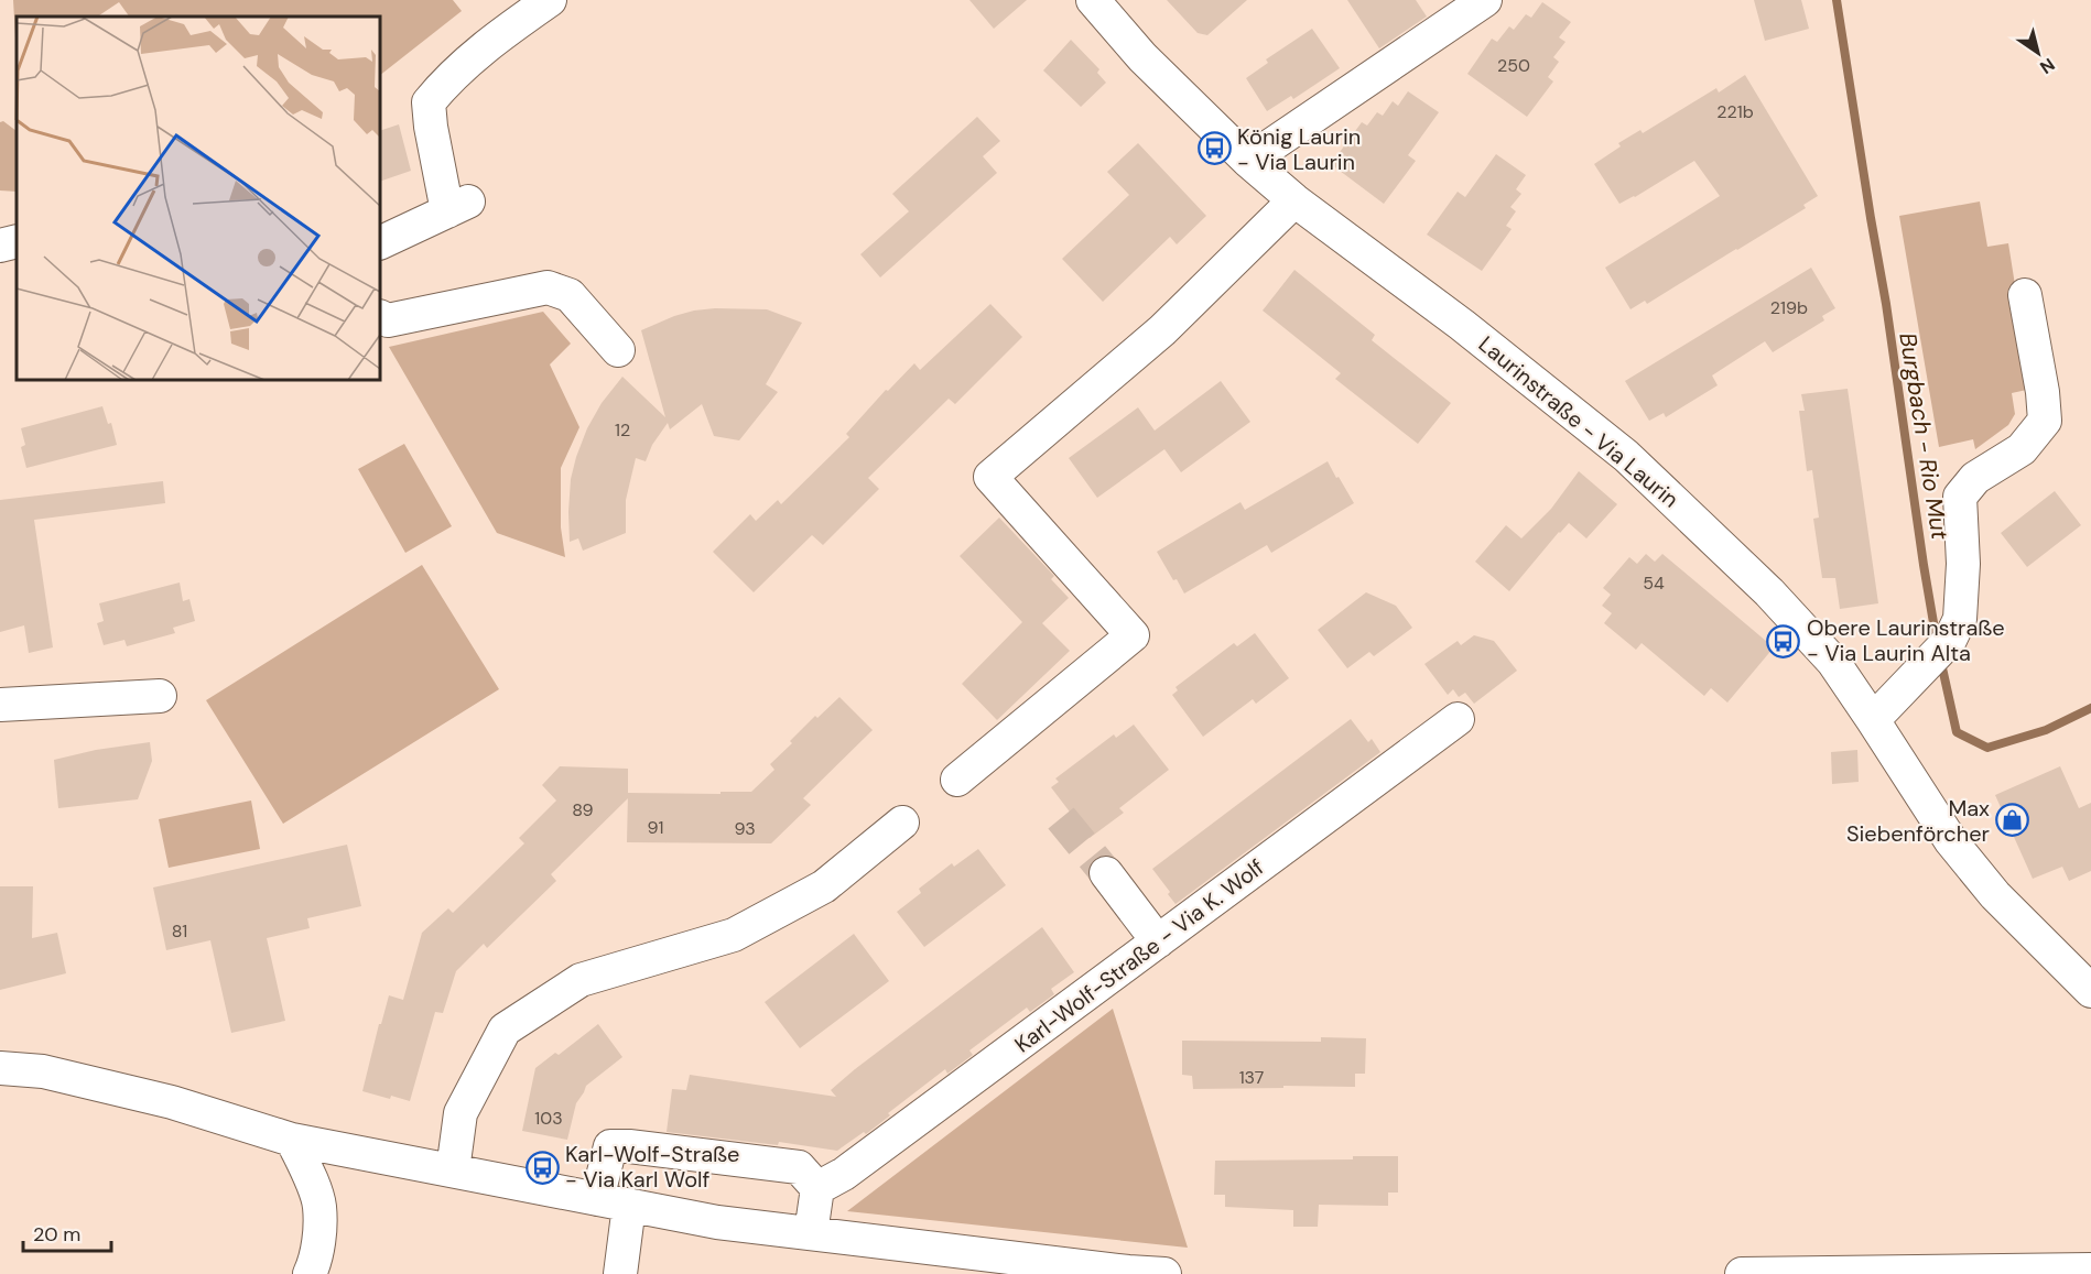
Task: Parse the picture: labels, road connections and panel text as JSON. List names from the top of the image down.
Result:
{
  "streets": {
    "street": ["Laurinstraße - Via Laurin", "Karl-Wolf-Straße - Via K. Wolf"]
  },
  "water": ["Burgbach - Rio Mut"],
  "places": {
    "bus stop": ["König Laurin - Via Laurin", "Obere Laurinstraße - Via Laurin Alta", "Karl-Wolf-Straße - Via Karl Wolf"],
    "shop": ["Max Siebenförcher"]
  },
  "house_numbers": [
    "250",
    "221b",
    "219b",
    "12",
    "54",
    "89",
    "91",
    "93",
    "81",
    "137",
    "103"
  ],
  "scale_bar": "20 m",
  "north": "bottom right"
}
